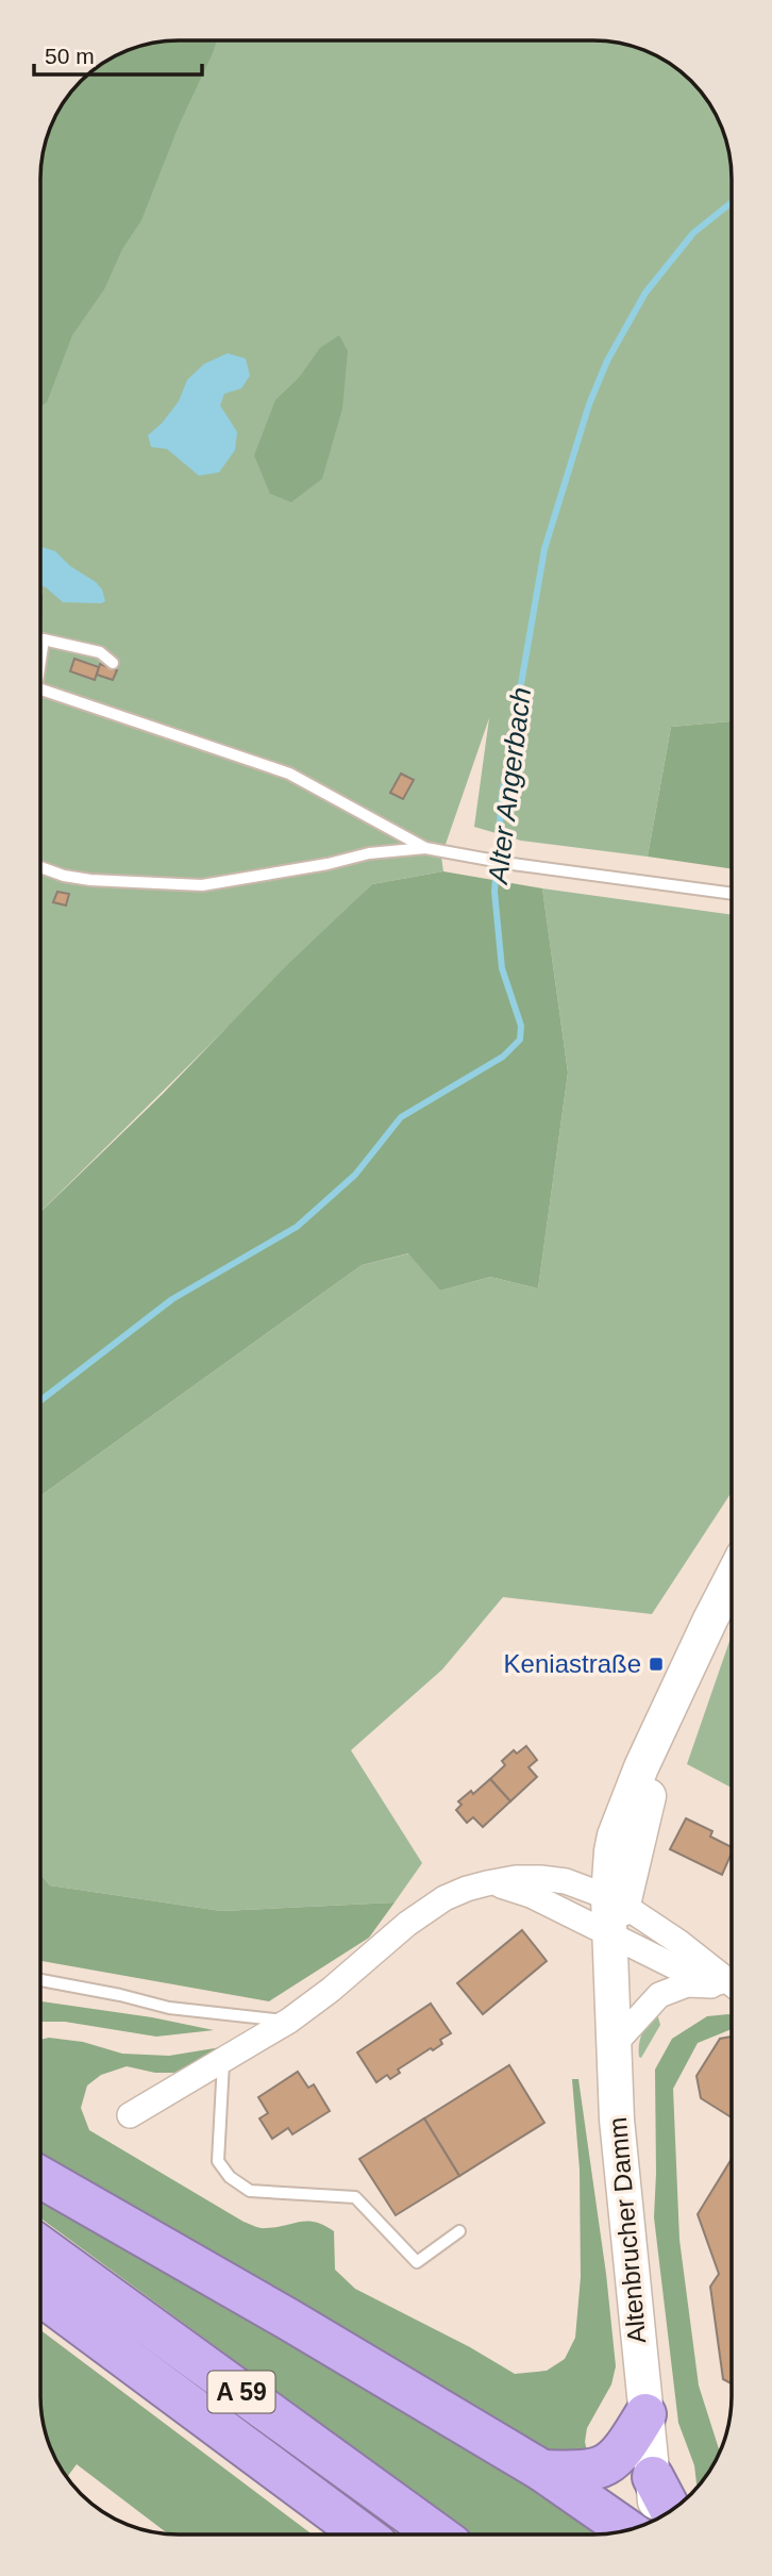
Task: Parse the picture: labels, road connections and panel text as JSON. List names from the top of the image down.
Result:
{
  "streets": {
    "highway": ["A 59"],
    "main road": ["Altenbrucher Damm"]
  },
  "water": ["Alter Angerbach"],
  "places": {
    "transit": ["Keniastraße"]
  },
  "scale_bar": "50 m"
}
